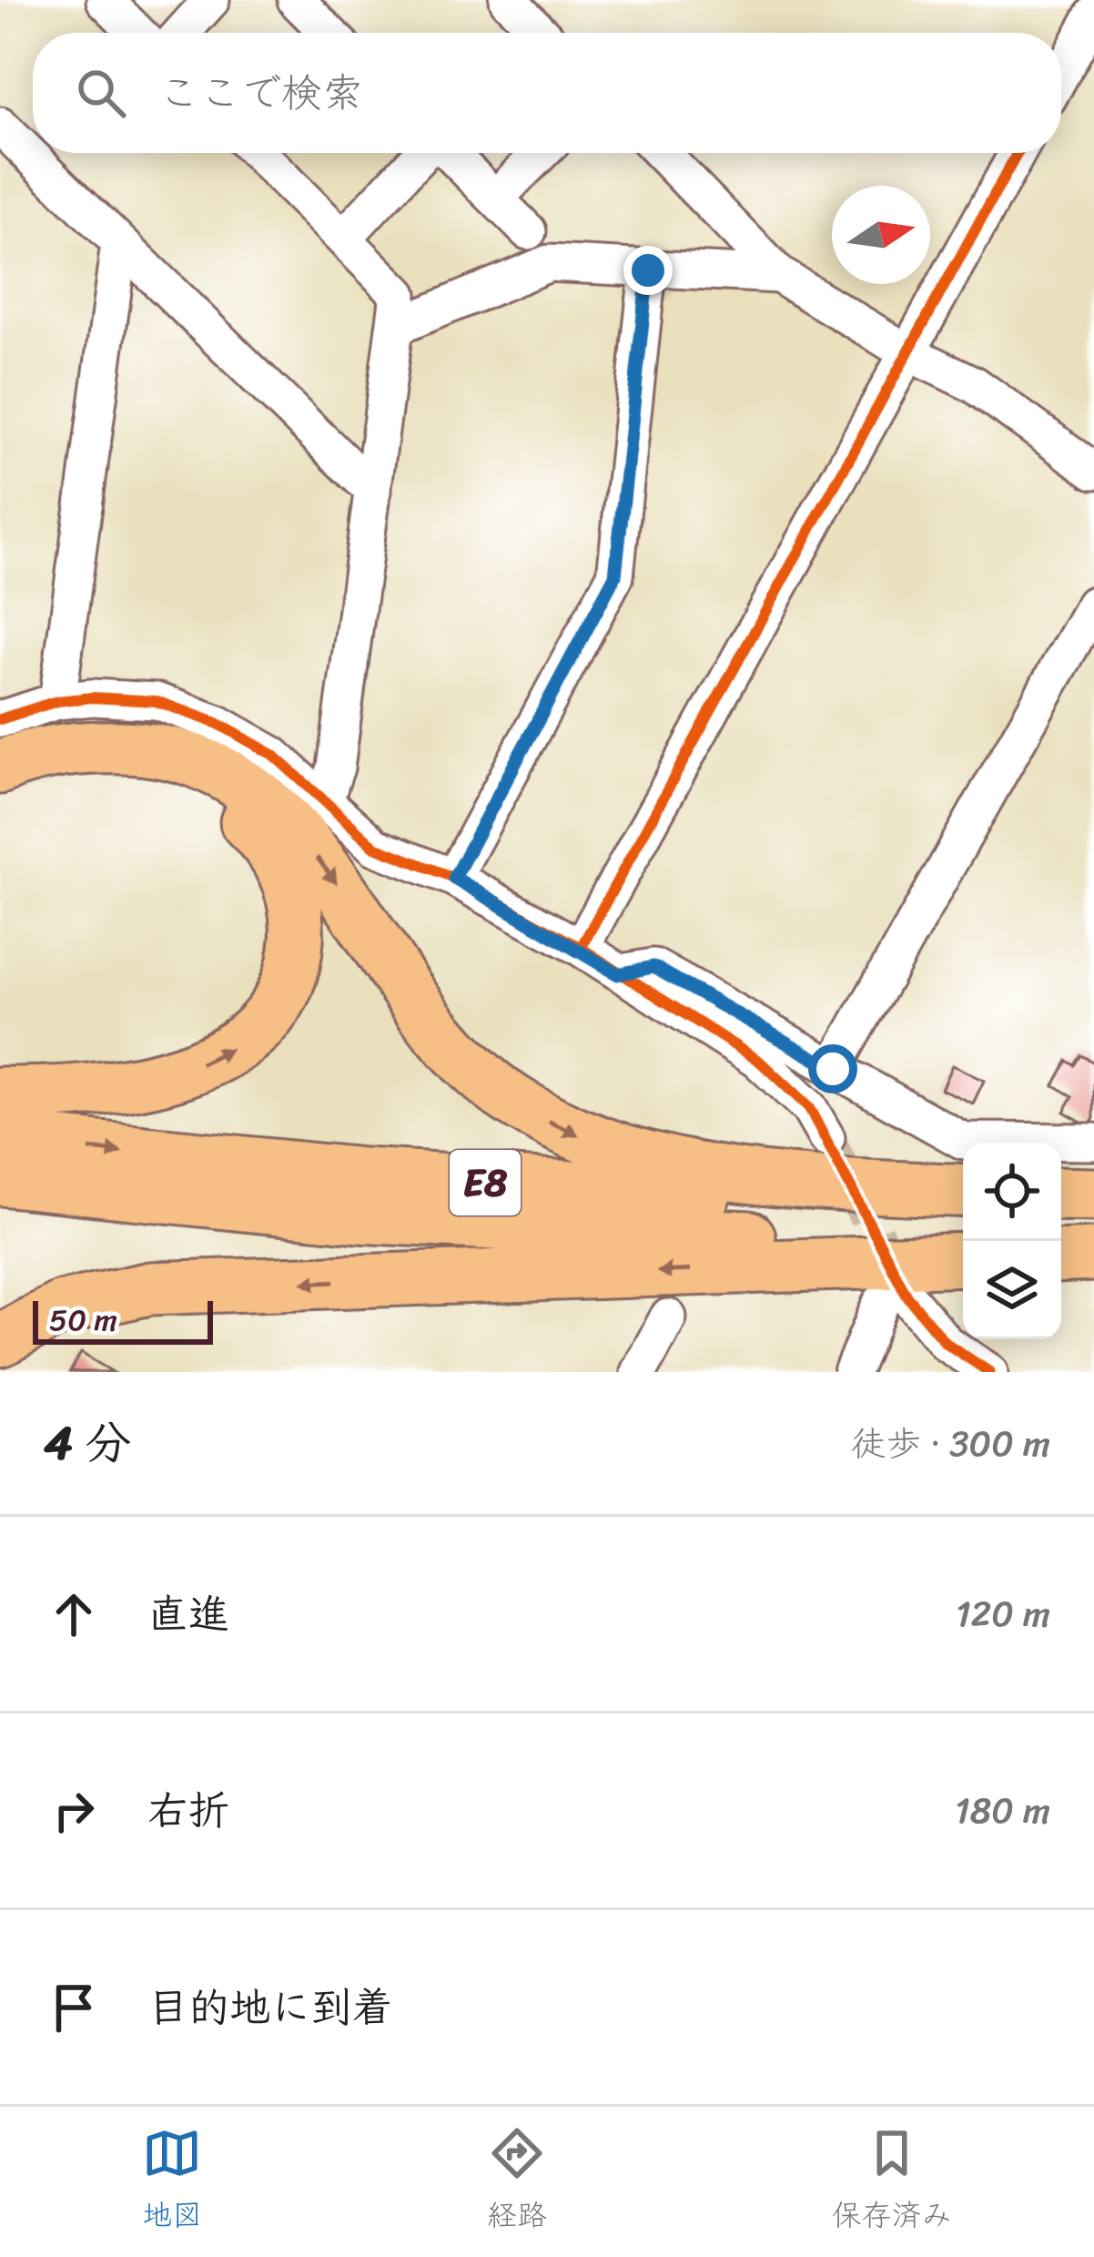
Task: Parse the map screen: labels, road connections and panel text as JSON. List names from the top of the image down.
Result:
{
  "streets": {
    "highway": ["E8"]
  },
  "scale_bar": "50 m",
  "north": "right",
  "page": {
    "search": "ここで検索",
    "scale": "50 m",
    "heading": ["4 分", "徒歩 · 300 m"],
    "list": [
      ["直進", "120 m"],
      ["右折", "180 m"],
      "目的地に到着"
    ],
    "nav": ["地図", "経路", "保存済み"]
  }
}
